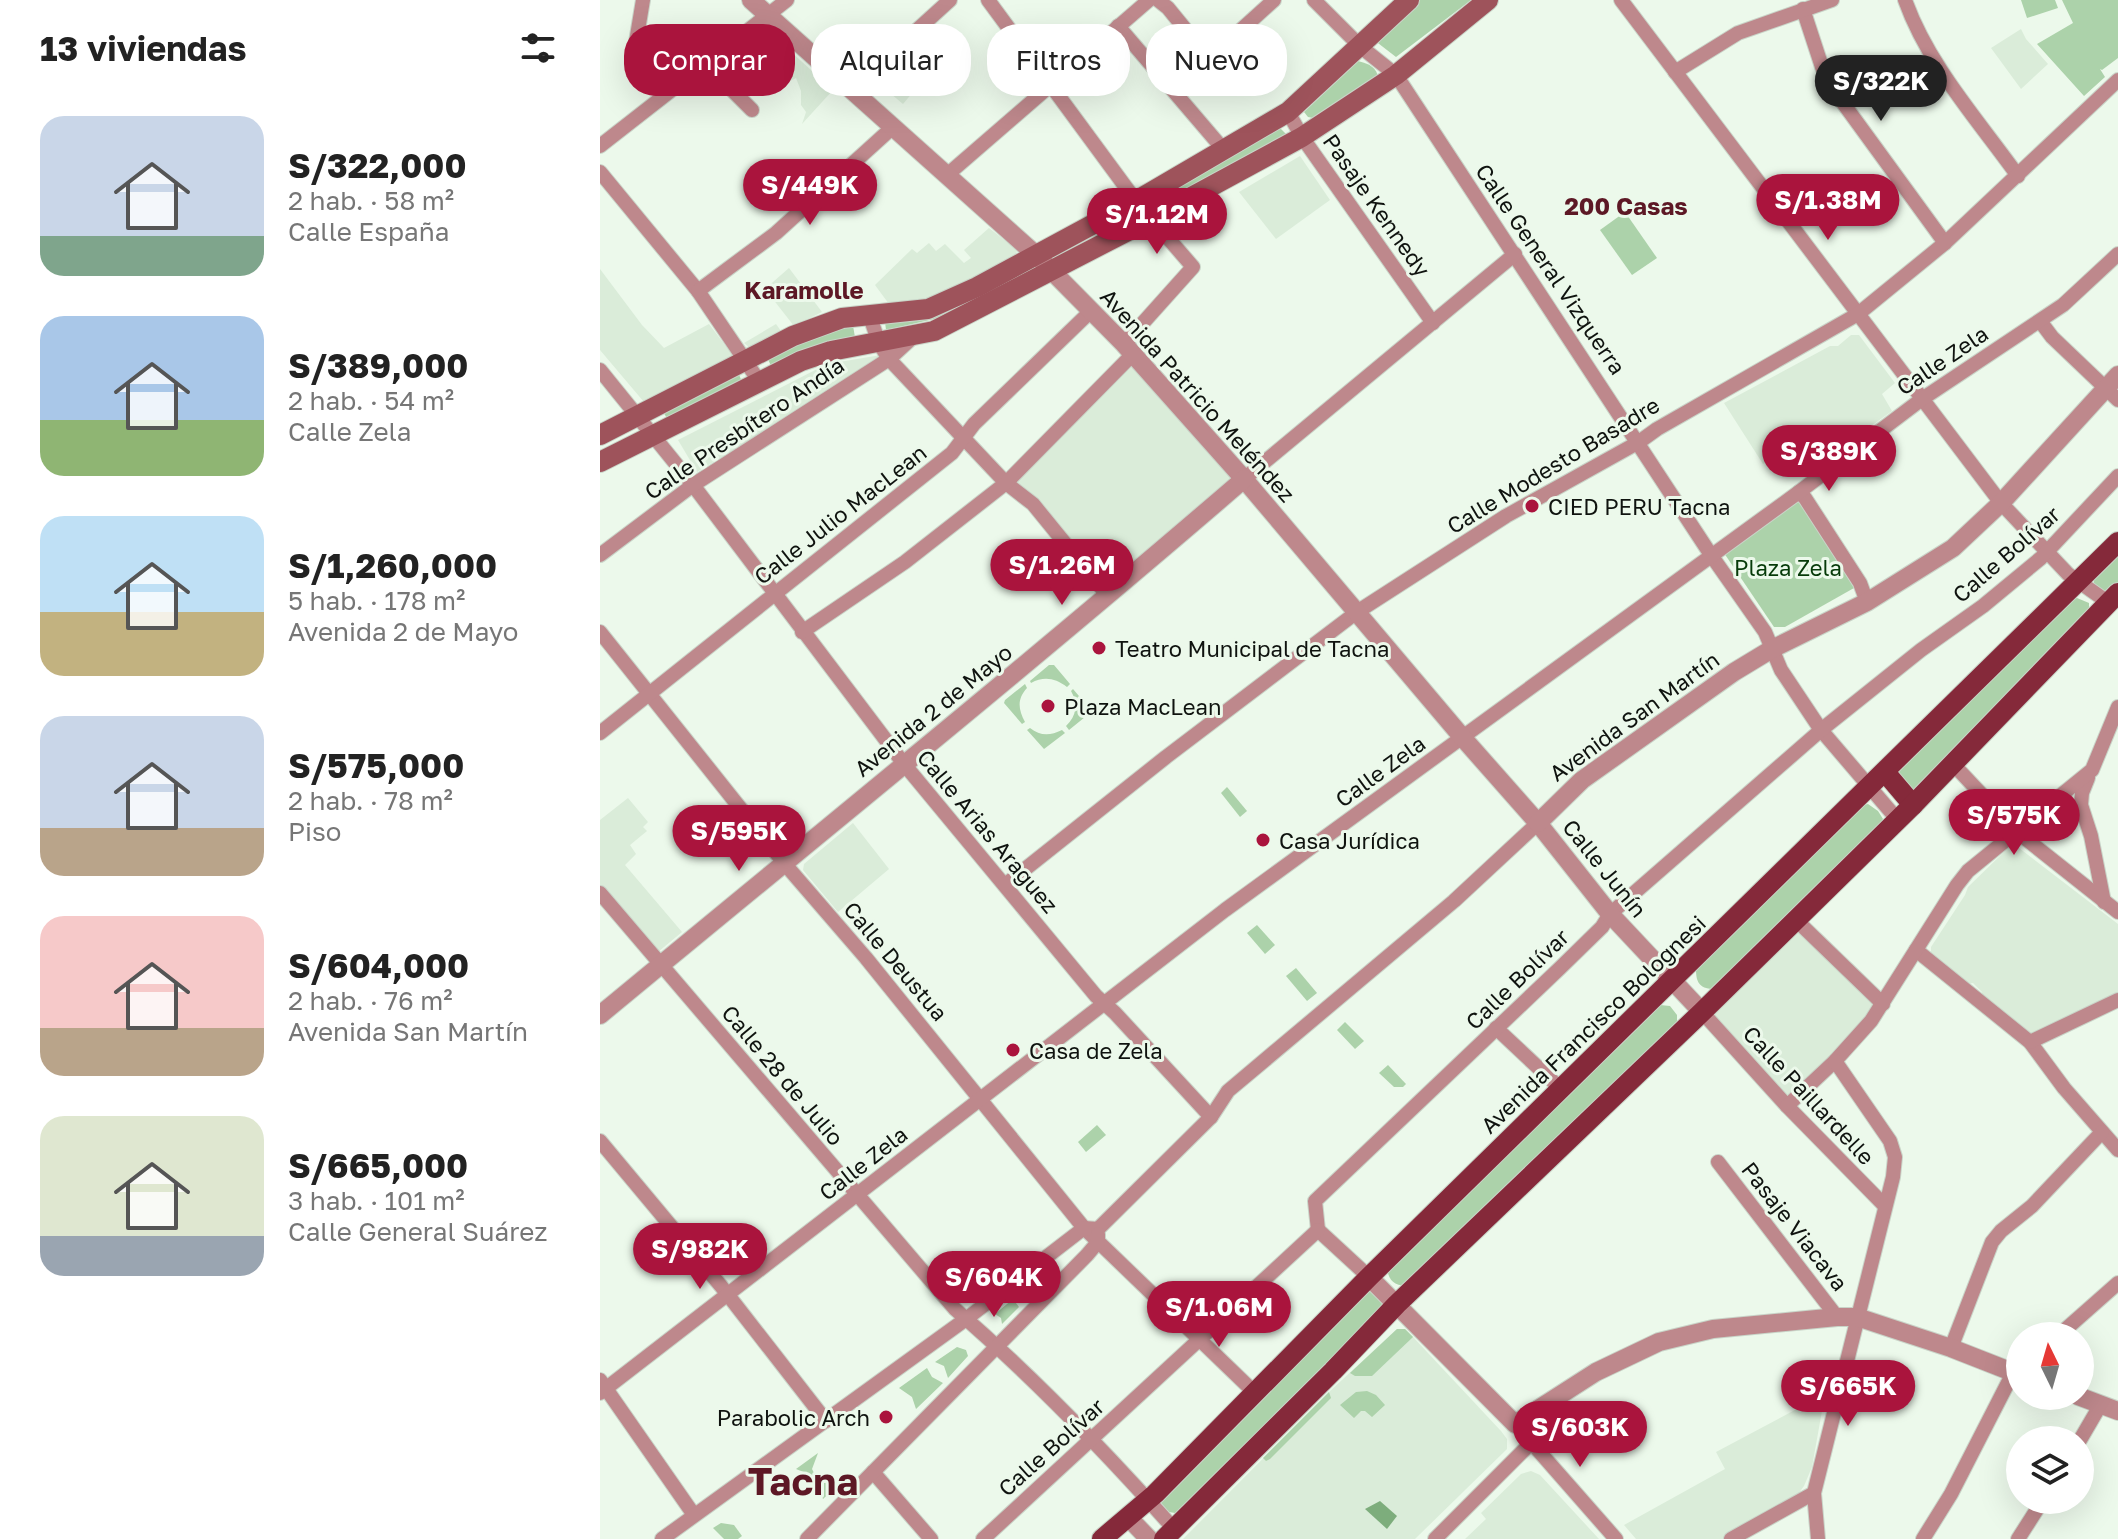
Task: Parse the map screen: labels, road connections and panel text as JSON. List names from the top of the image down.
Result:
{
  "streets": {
    "main road": ["Avenida Francisco Bolognesi"],
    "street": [
      "Pasaje Kennedy",
      "Calle General Vizquerra",
      "Calle Zela",
      "Avenida Patricio Meléndez",
      "Calle Presbítero Andía",
      "Calle Modesto Basadre",
      "Calle Julio MacLean",
      "Calle Bolívar",
      "Avenida 2 de Mayo",
      "Avenida San Martín",
      "Calle Arias Araguez",
      "Calle Junín",
      "Calle Deustua",
      "Calle 28 de Julio",
      "Calle Paillardelle",
      "Pasaje Viacava"
    ]
  },
  "crossings": [
    ["Pasaje Kennedy", "Avenida 2 de Mayo"],
    ["Calle General Vizquerra", "Calle Zela"],
    ["Calle General Vizquerra", "Calle Modesto Basadre"],
    ["Calle General Vizquerra", "Calle Bolívar"],
    ["Calle General Vizquerra", "Avenida 2 de Mayo"],
    ["Calle General Vizquerra", "Avenida San Martín"],
    ["Calle General Vizquerra", "Avenida Francisco Bolognesi"],
    ["Calle Zela", "Avenida Patricio Meléndez"],
    ["Calle Zela", "Calle Arias Araguez"],
    ["Calle Zela", "Calle Deustua"],
    ["Calle Zela", "Calle 28 de Julio"],
    ["Avenida Patricio Meléndez", "Calle Modesto Basadre"],
    ["Avenida Patricio Meléndez", "Calle Julio MacLean"],
    ["Avenida Patricio Meléndez", "Avenida 2 de Mayo"],
    ["Avenida Patricio Meléndez", "Avenida San Martín"],
    ["Avenida Patricio Meléndez", "Calle Junín"],
    ["Calle Presbítero Andía", "Calle Arias Araguez"],
    ["Calle Modesto Basadre", "Calle Arias Araguez"],
    ["Calle Julio MacLean", "Calle Arias Araguez"],
    ["Calle Julio MacLean", "Calle Deustua"],
    ["Calle Bolívar", "Calle Junín"],
    ["Calle Bolívar", "Calle Deustua"],
    ["Calle Bolívar", "Calle 28 de Julio"],
    ["Avenida 2 de Mayo", "Calle Arias Araguez"],
    ["Avenida 2 de Mayo", "Calle Deustua"],
    ["Avenida 2 de Mayo", "Calle 28 de Julio"],
    ["Avenida San Martín", "Calle Arias Araguez"],
    ["Avenida San Martín", "Calle Junín"],
    ["Avenida San Martín", "Calle Deustua"],
    ["Avenida San Martín", "Calle 28 de Julio"],
    ["Calle Junín", "Avenida Francisco Bolognesi"],
    ["Calle Junín", "Calle Paillardelle"],
    ["Calle Deustua", "Avenida Francisco Bolognesi"],
    ["Avenida Francisco Bolognesi", "Calle 28 de Julio"]
  ],
  "districts": ["200 Casas", "Karamolle", "Tacna"],
  "parks": ["Plaza Zela"],
  "places": [
    "CIED PERU Tacna",
    "Teatro Municipal de Tacna",
    "Plaza MacLean",
    "Casa Jurídica",
    "Casa de Zela",
    "Parabolic Arch"
  ],
  "north": "top",
  "page": {
    "heading": "13 viviendas",
    "chip": [
      "Comprar",
      "Alquilar",
      "Filtros",
      "Nuevo"
    ],
    "price": [
      "S/322K",
      "S/449K",
      "S/1.38M",
      "S/1.12M",
      "S/389K",
      "S/1.26M",
      "S/575K",
      "S/595K",
      "S/982K",
      "S/604K",
      "S/1.06M",
      "S/665K",
      "S/603K"
    ],
    "list": [
      {
        "name": "S/322,000",
        "note": "2 hab. · 58 m² · Calle España"
      },
      {
        "name": "S/389,000",
        "note": "2 hab. · 54 m² · Calle Zela"
      },
      {
        "name": "S/1,260,000",
        "note": "5 hab. · 178 m² · Avenida 2 de Mayo"
      },
      {
        "name": "S/575,000",
        "note": "2 hab. · 78 m² · Piso"
      },
      {
        "name": "S/604,000",
        "note": "2 hab. · 76 m² · Avenida San Martín"
      },
      {
        "name": "S/665,000",
        "note": "3 hab. · 101 m² · Calle General Suárez"
      }
    ]
  }
}
